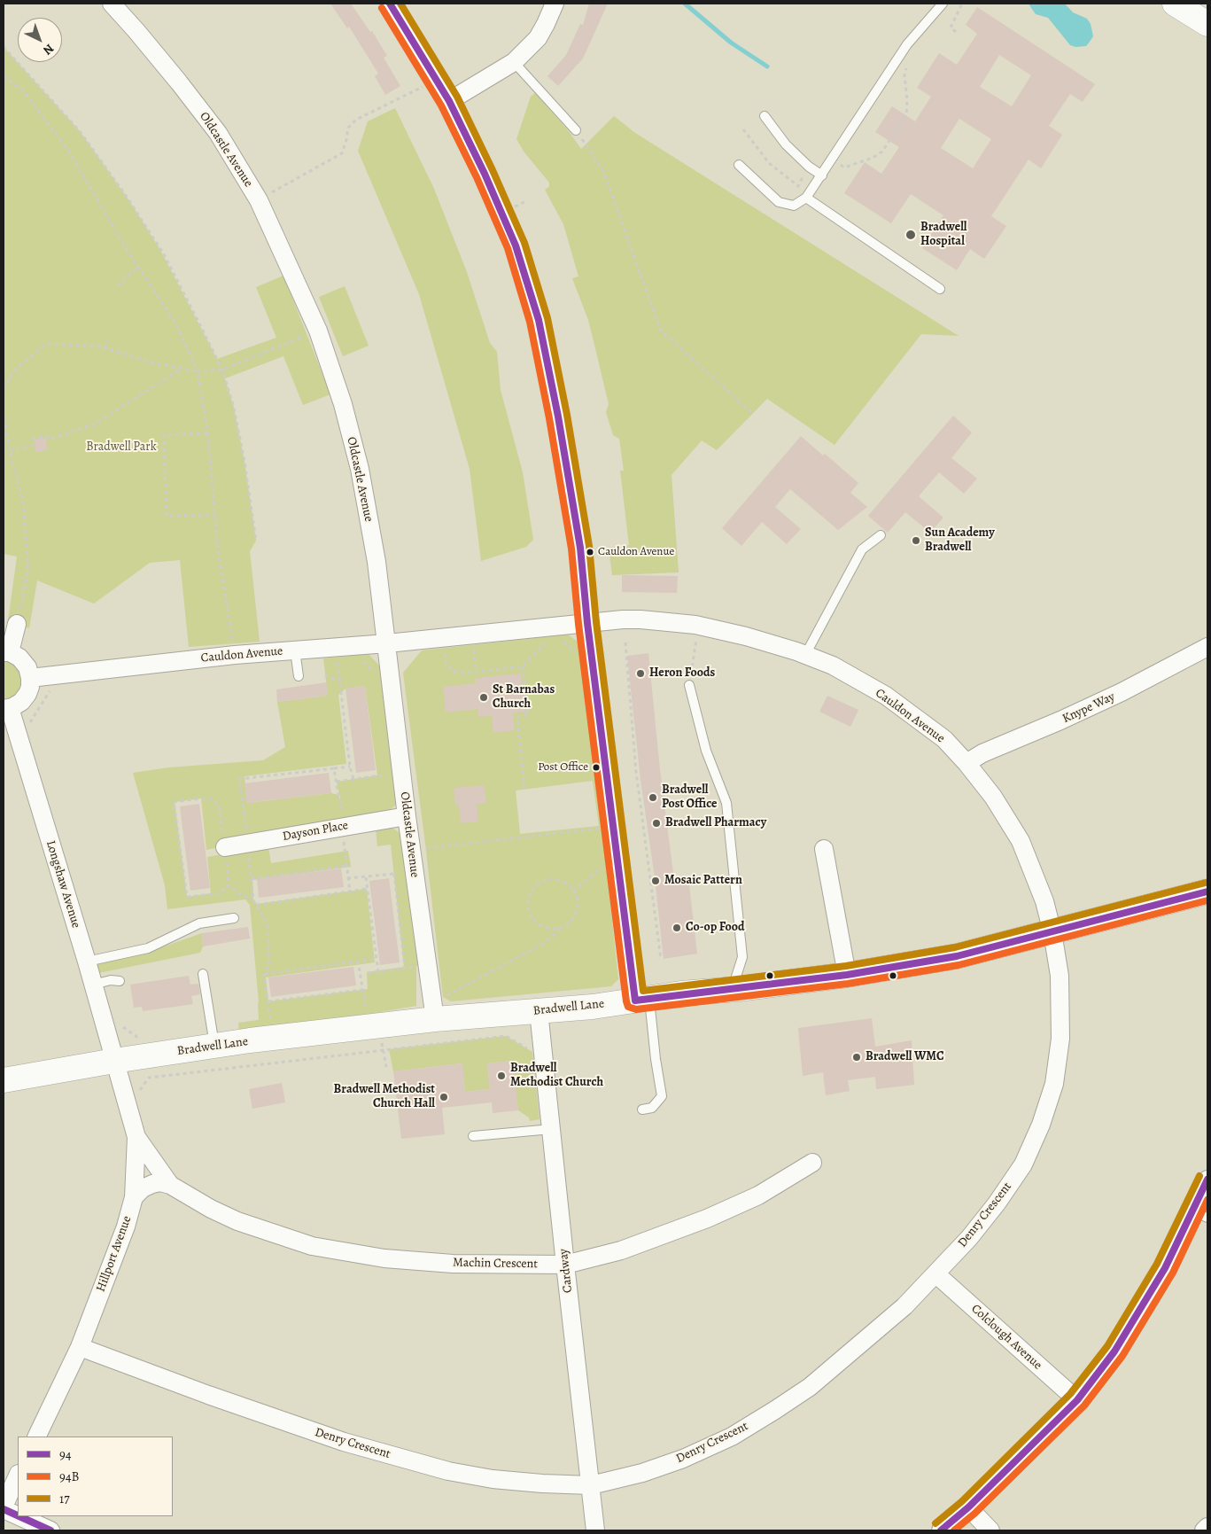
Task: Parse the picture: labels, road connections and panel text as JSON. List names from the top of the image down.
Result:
{
  "streets": {
    "main road": ["Bradwell Lane"],
    "street": [
      "Oldcastle Avenue",
      "Cauldon Avenue",
      "Knype Way",
      "Dayson Place",
      "Longshaw Avenue",
      "Denry Crescent",
      "Hillport Avenue",
      "Machin Crescent",
      "Cardway",
      "Colclough Avenue"
    ]
  },
  "crossings": [
    ["Oldcastle Avenue", "Cauldon Avenue"],
    ["Oldcastle Avenue", "Dayson Place"],
    ["Oldcastle Avenue", "Bradwell Lane"],
    ["Cauldon Avenue", "Knype Way"],
    ["Cauldon Avenue", "Bradwell Lane"],
    ["Cauldon Avenue", "Denry Crescent"],
    ["Longshaw Avenue", "Bradwell Lane"],
    ["Longshaw Avenue", "Hillport Avenue"],
    ["Bradwell Lane", "Denry Crescent"],
    ["Bradwell Lane", "Hillport Avenue"],
    ["Bradwell Lane", "Cardway"],
    ["Denry Crescent", "Hillport Avenue"],
    ["Denry Crescent", "Cardway"],
    ["Denry Crescent", "Colclough Avenue"],
    ["Hillport Avenue", "Machin Crescent"],
    ["Machin Crescent", "Cardway"]
  ],
  "parks": ["Bradwell Park"],
  "places": [
    "Bradwell Hospital",
    "Sun Academy Bradwell",
    "Cauldon Avenue",
    "Heron Foods",
    "St Barnabas Church",
    "Post Office",
    "Bradwell Post Office",
    "Bradwell Pharmacy",
    "Mosaic Pattern",
    "Co-op Food",
    "Bradwell WMC",
    "Bradwell Methodist Church",
    "Bradwell Methodist Church Hall"
  ],
  "lines": ["transit line 94", "transit line 17", "transit line 94B"],
  "legend": ["94", "94B", "17"],
  "north": "bottom right"
}
